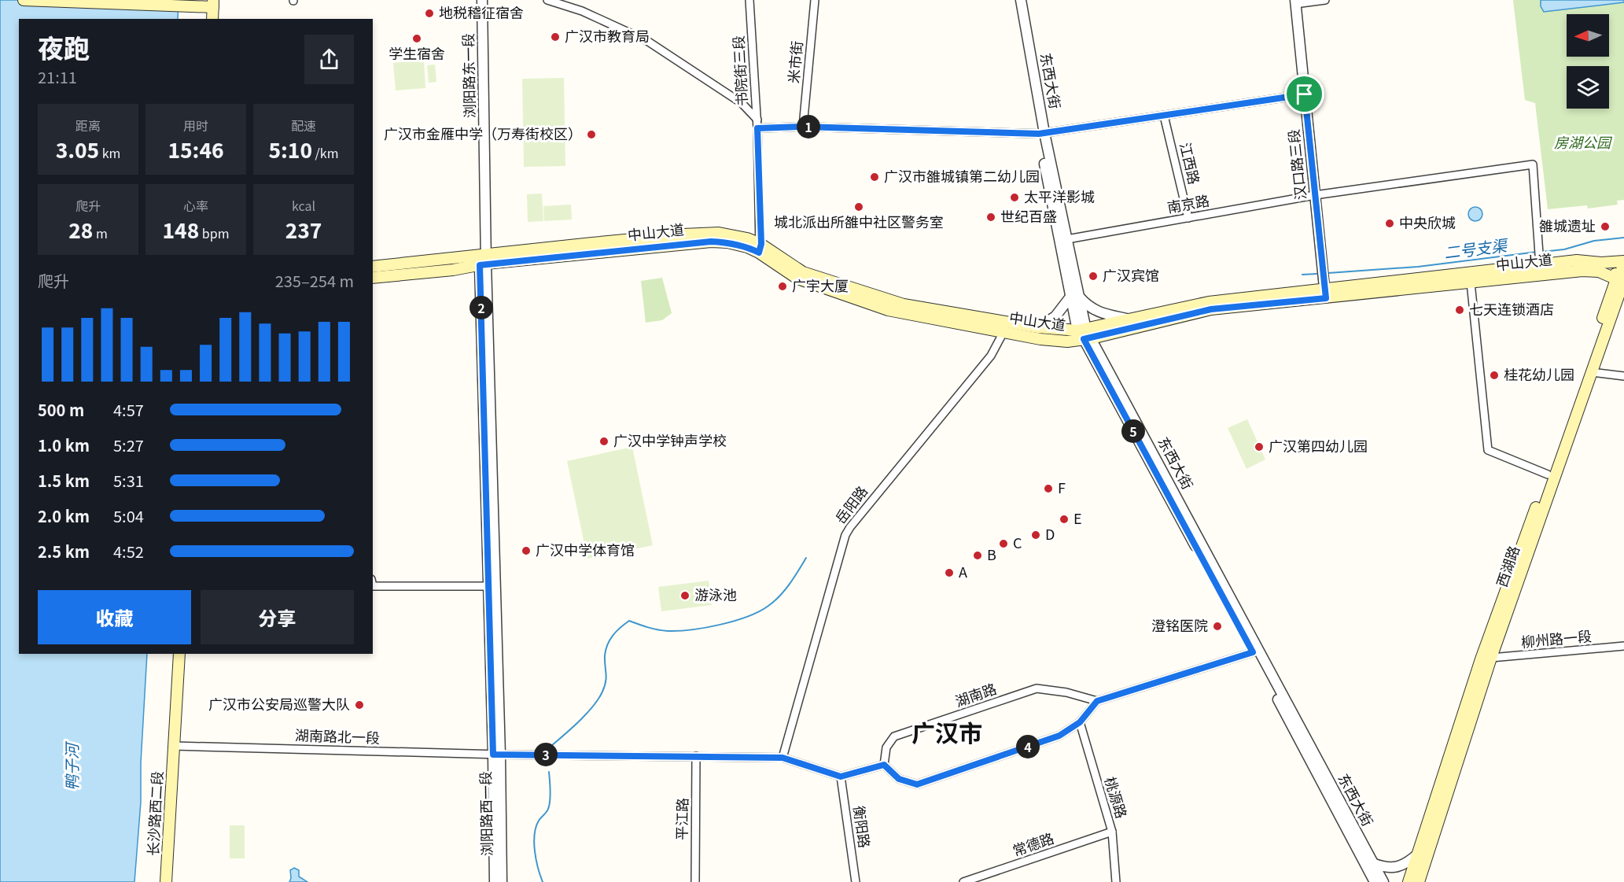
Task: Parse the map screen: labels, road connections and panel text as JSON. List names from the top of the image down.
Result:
{
  "streets": {
    "main road": ["中山大道", "西湖路", "长沙路西二段"],
    "street": [
      "米市街",
      "书院街三段",
      "浏阳路东一段",
      "东西大街",
      "江西路",
      "汉口路三段",
      "南京路",
      "岳阳路",
      "柳州路一段",
      "湖南路",
      "湖南路北一段",
      "桃源路",
      "浏阳路西一段",
      "平江路",
      "衡阳路",
      "常德路"
    ]
  },
  "crossings": [
    ["书院街三段", "中山大道"],
    ["浏阳路东一段", "中山大道"],
    ["浏阳路东一段", "浏阳路西一段"],
    ["东西大街", "南京路"],
    ["东西大街", "中山大道"],
    ["江西路", "南京路"],
    ["汉口路三段", "南京路"],
    ["汉口路三段", "中山大道"],
    ["南京路", "中山大道"],
    ["中山大道", "岳阳路"],
    ["中山大道", "西湖路"],
    ["中山大道", "浏阳路西一段"],
    ["西湖路", "柳州路一段"],
    ["湖南路北一段", "长沙路西二段"],
    ["湖南路北一段", "浏阳路西一段"],
    ["桃源路", "常德路"]
  ],
  "districts": ["广汉市"],
  "water": ["二号支渠", "鸭子河"],
  "parks": ["房湖公园"],
  "places": [
    "地税稽征宿舍",
    "广汉市教育局",
    "学生宿舍",
    "广汉市金雁中学（万寿街校区）",
    "广汉市雒城镇第二幼儿园",
    "太平洋影城",
    "城北派出所雒中社区警务室",
    "世纪百盛",
    "中央欣城",
    "雒城遗址",
    "广汉宾馆",
    "广宇大厦",
    "七天连锁酒店",
    "桂花幼儿园",
    "广汉中学钟声学校",
    "广汉第四幼儿园",
    "F",
    "E",
    "D",
    "C",
    "广汉中学体育馆",
    "B",
    "A",
    "游泳池",
    "澄铭医院",
    "广汉市公安局巡警大队"
  ],
  "north": "left",
  "page": {
    "heading": ["夜跑", "21:11"],
    "stats": [
      ["距离", "3.05 km"],
      ["用时", "15:46"],
      ["配速", "5:10 /km"],
      ["爬升", "28 m"],
      ["心率", "148 bpm"],
      ["kcal", "237"]
    ],
    "pins": [
      "1",
      "2",
      "5",
      "4",
      "3"
    ],
    "chart": ["爬升", "235–254 m"],
    "list": [
      {
        "name": "500 m",
        "note": "4:57"
      },
      {
        "name": "1.0 km",
        "note": "5:27"
      },
      {
        "name": "1.5 km",
        "note": "5:31"
      },
      {
        "name": "2.0 km",
        "note": "5:04"
      },
      {
        "name": "2.5 km",
        "note": "4:52"
      }
    ],
    "buttons": ["收藏", "分享"]
  }
}
